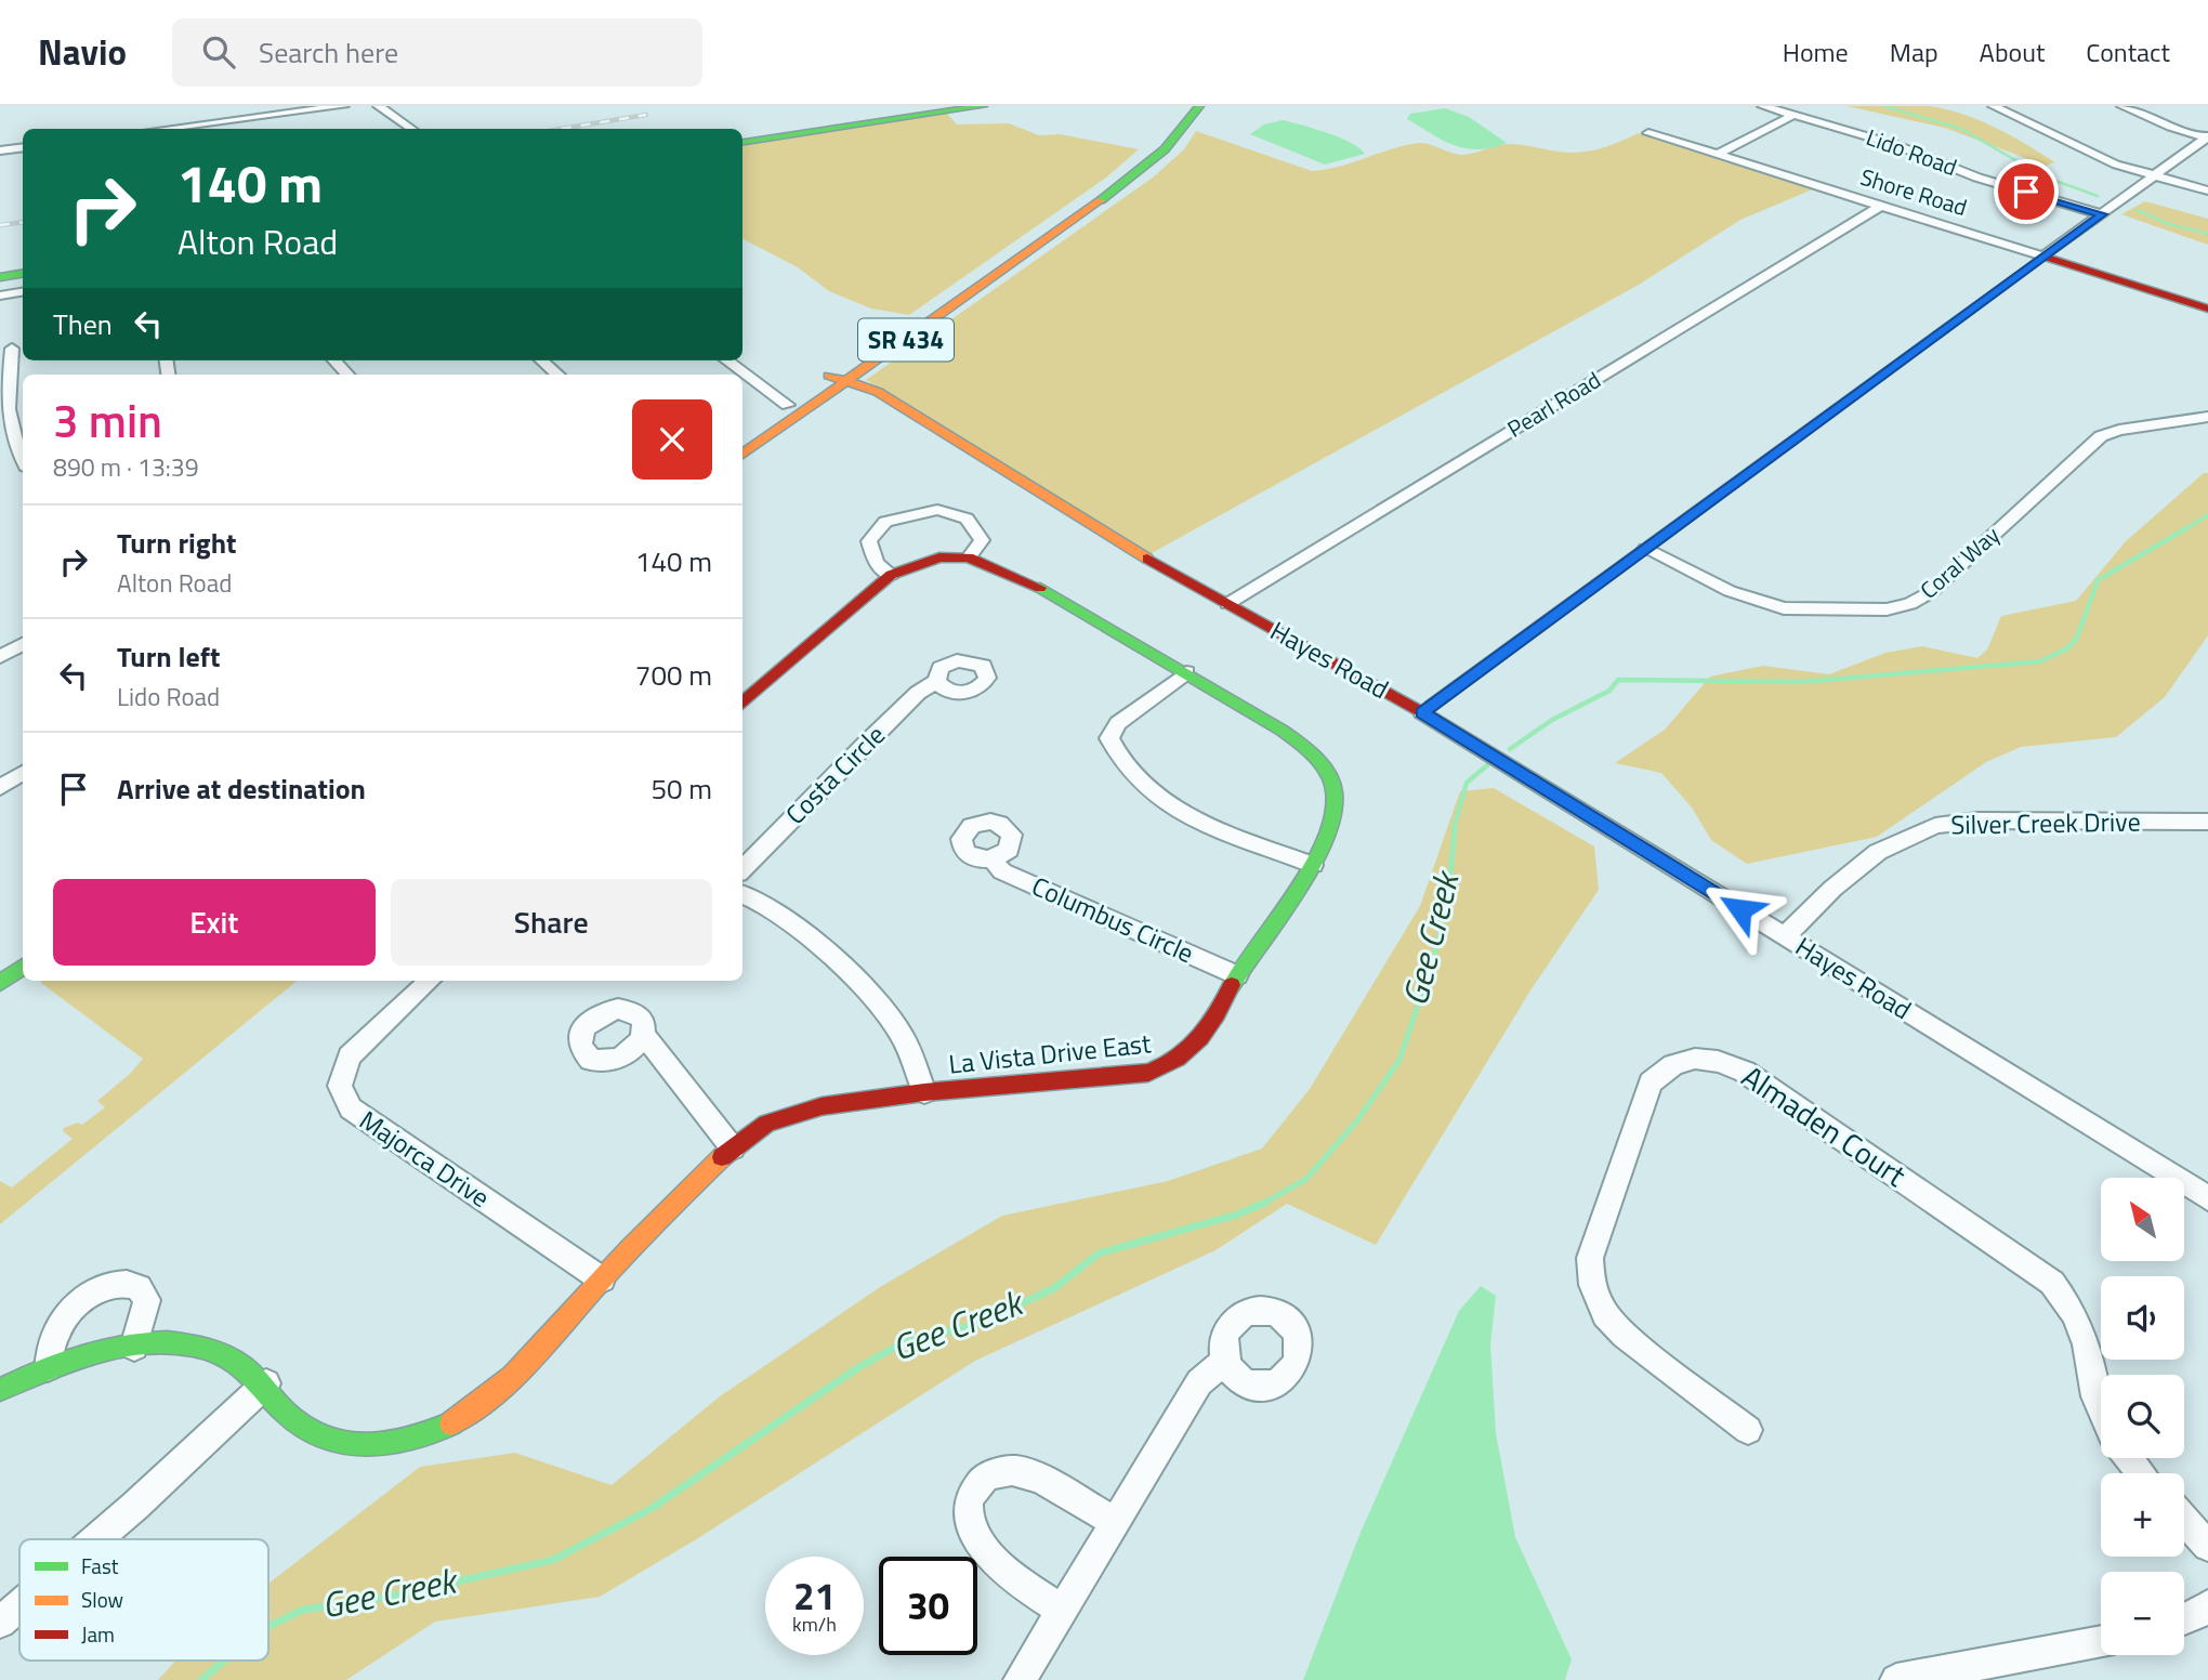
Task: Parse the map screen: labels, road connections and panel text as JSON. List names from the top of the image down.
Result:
{
  "streets": {
    "street": [
      "Lido Road",
      "Shore Road",
      "SR 434",
      "Pearl Road",
      "Coral Way",
      "Hayes Road",
      "Costa Circle",
      "Silver Creek Drive",
      "Columbus Circle",
      "La Vista Drive East",
      "Almaden Court",
      "Majorca Drive"
    ]
  },
  "crossings": [
    ["Shore Road", "Pearl Road"],
    ["SR 434", "Hayes Road"],
    ["Pearl Road", "Hayes Road"],
    ["Hayes Road", "Silver Creek Drive"],
    ["Columbus Circle", "La Vista Drive East"],
    ["La Vista Drive East", "Majorca Drive"]
  ],
  "water": ["Gee Creek"],
  "legend": ["Fast", "Slow", "Jam"],
  "north": "top left",
  "page": {
    "header": "Navio",
    "search": "Search here",
    "nav": [
      "Home",
      "Map",
      "About",
      "Contact"
    ],
    "turn": ["140 m", "Alton Road"],
    "then": "Then",
    "heading": ["3 min", "890 m · 13:39"],
    "list": [
      {
        "name": "Turn right",
        "note": "Alton Road",
        "value": "140 m"
      },
      {
        "name": "Turn left",
        "note": "Lido Road",
        "value": "700 m"
      },
      {
        "name": "Arrive at destination",
        "value": "50 m"
      }
    ],
    "buttons": ["Exit", "Share"],
    "map_buttons": ["+", "−"],
    "speed": "21 km/h",
    "limit": "30"
  }
}
